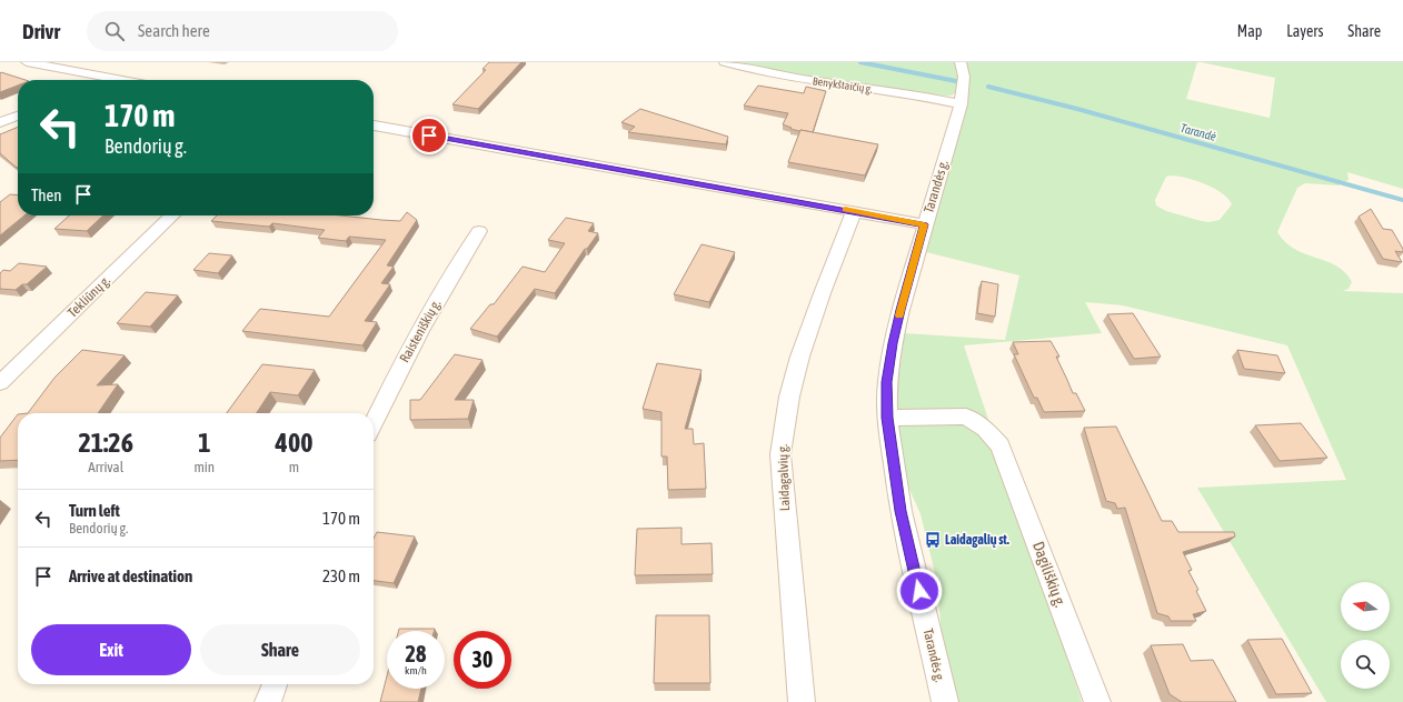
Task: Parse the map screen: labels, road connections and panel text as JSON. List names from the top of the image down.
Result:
{
  "streets": {
    "street": [
      "Benykštaičių g.",
      "Tarandės g.",
      "Tekliūnų g.",
      "Raisteniškių g.",
      "Laidagalvių g.",
      "Dagiliškių g."
    ]
  },
  "crossings": [
    ["Benykštaičių g.", "Tarandės g."],
    ["Tarandės g.", "Dagiliškių g."]
  ],
  "water": ["Tarandė"],
  "places": {
    "bus stop": ["Laidagalių st."]
  },
  "north": "left",
  "page": {
    "header": "Drivr",
    "search": "Search here",
    "nav": ["Map", "Layers", "Share"],
    "turn": ["170 m", "Bendorių g."],
    "then": "Then",
    "eta": [
      "21:26",
      "Arrival",
      "1",
      "min",
      "400",
      "m"
    ],
    "list": [
      {
        "name": "Turn left",
        "note": "Bendorių g.",
        "value": "170 m"
      },
      {
        "name": "Arrive at destination",
        "value": "230 m"
      }
    ],
    "buttons": ["Exit", "Share"],
    "speed": "28 km/h",
    "limit": "30"
  }
}
